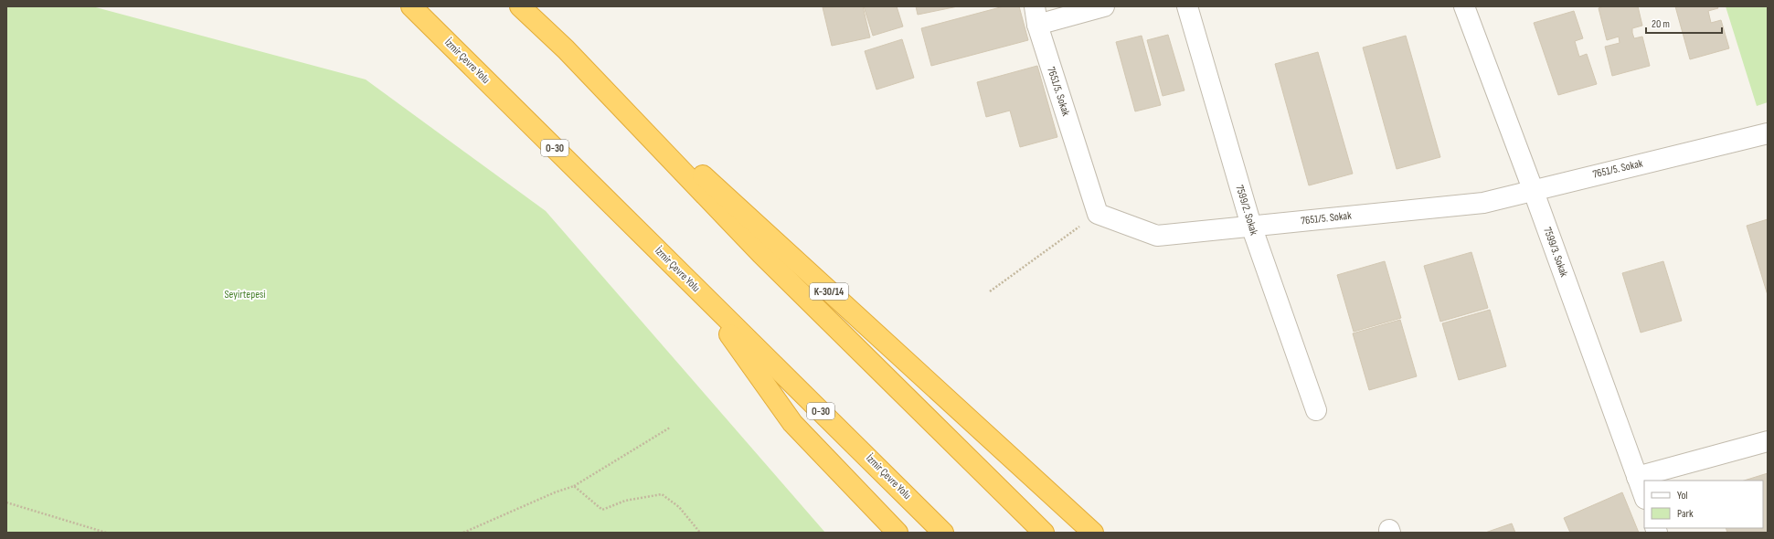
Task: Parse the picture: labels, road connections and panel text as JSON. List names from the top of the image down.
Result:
{
  "streets": {
    "highway": ["İzmir Çevre Yolu", "O-30", "K-30/14"],
    "street": ["7651/5. Sokak", "7599/2. Sokak", "7599/3. Sokak"]
  },
  "crossings": [
    ["7651/5. Sokak", "7599/2. Sokak"],
    ["7651/5. Sokak", "7599/3. Sokak"]
  ],
  "parks": ["Seyirtepesi"],
  "legend": ["Yol", "Park"],
  "scale_bar": "20 m"
}
